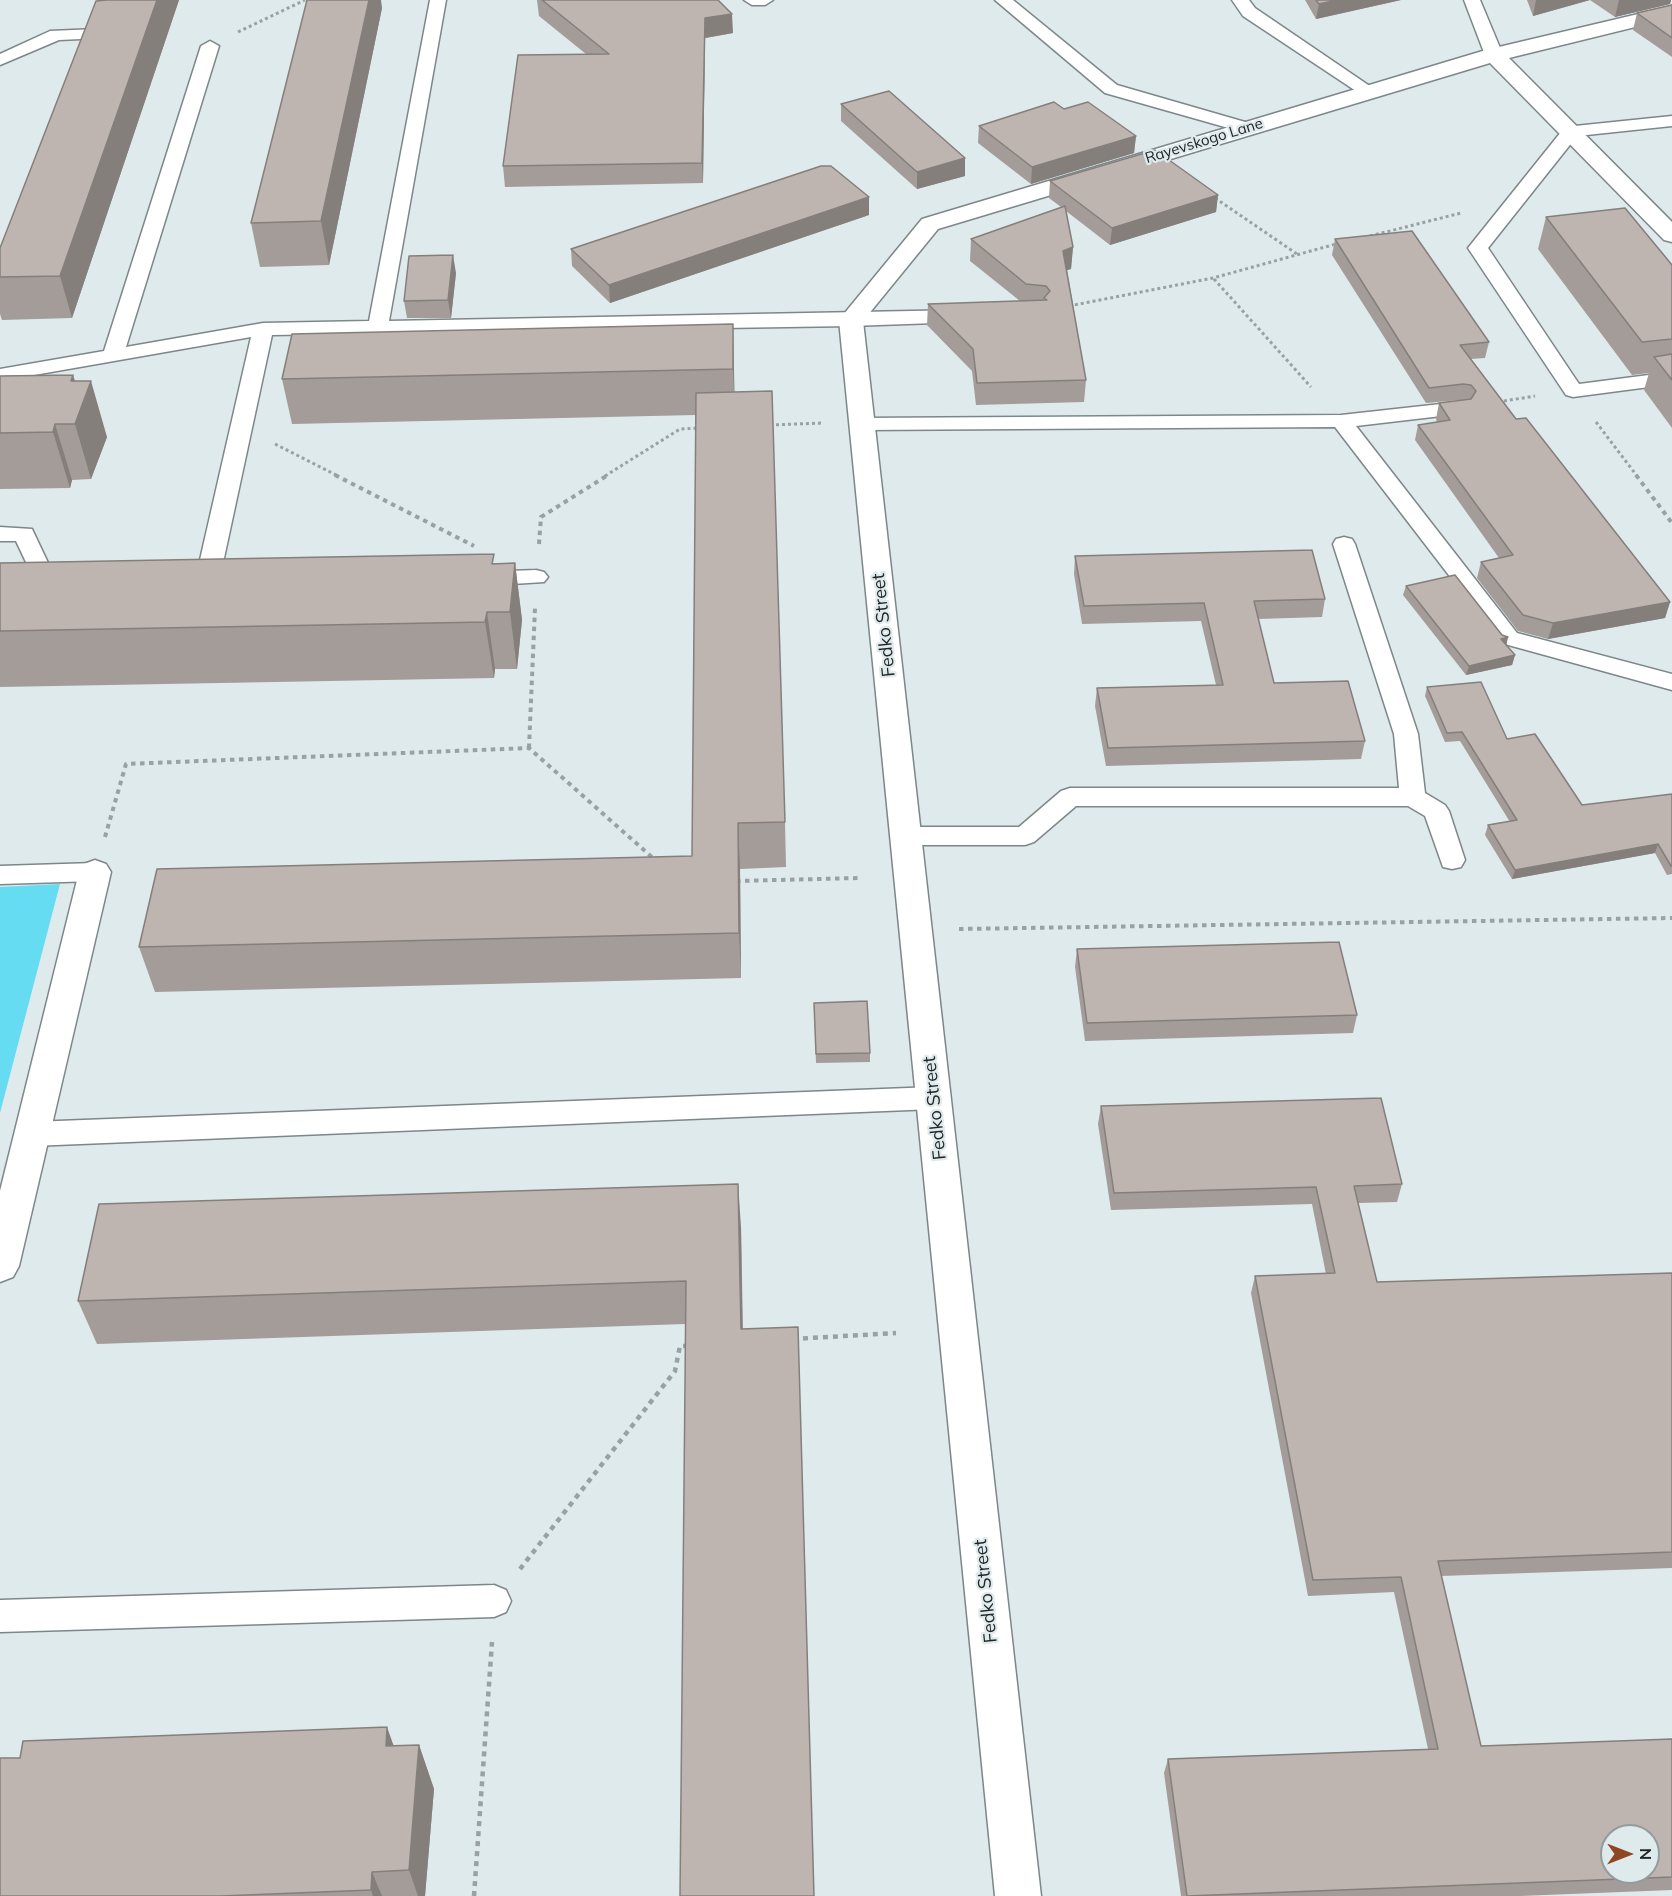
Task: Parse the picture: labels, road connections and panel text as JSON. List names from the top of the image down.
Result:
{
  "streets": {
    "street": ["Rayevskogo Lane", "Fedko Street"]
  },
  "crossings": [
    ["Rayevskogo Lane", "Fedko Street"]
  ],
  "north": "right"
}
